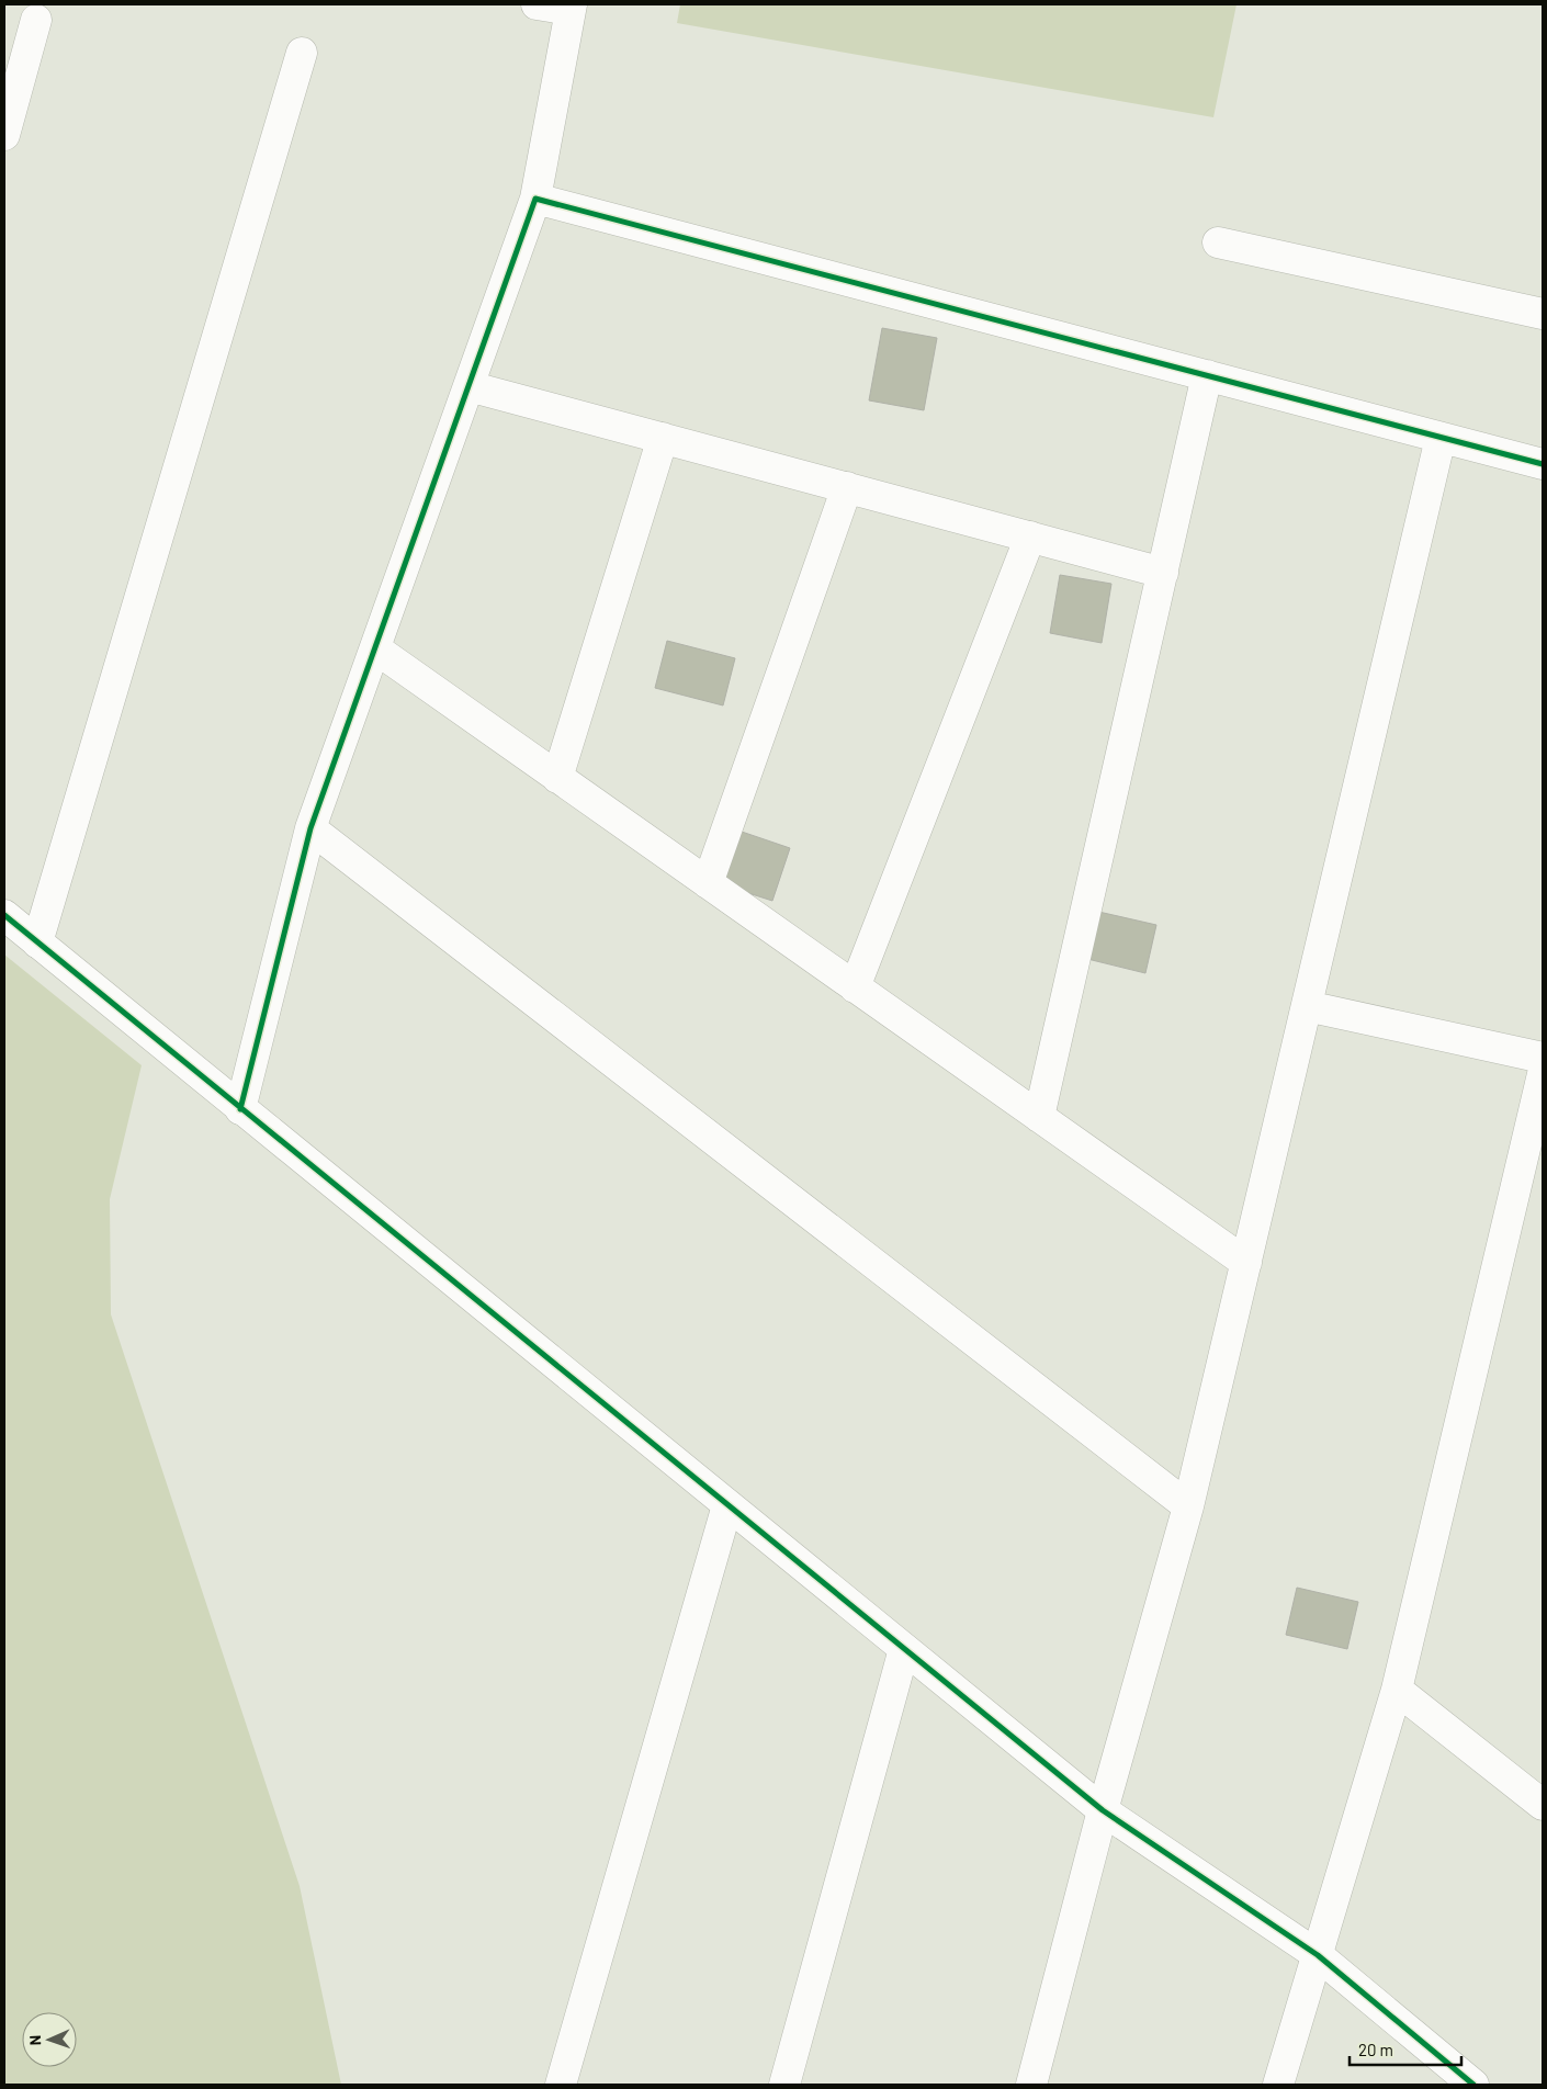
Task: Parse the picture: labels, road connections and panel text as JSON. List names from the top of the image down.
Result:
{
  "scale_bar": "20 m",
  "north": "left"
}
